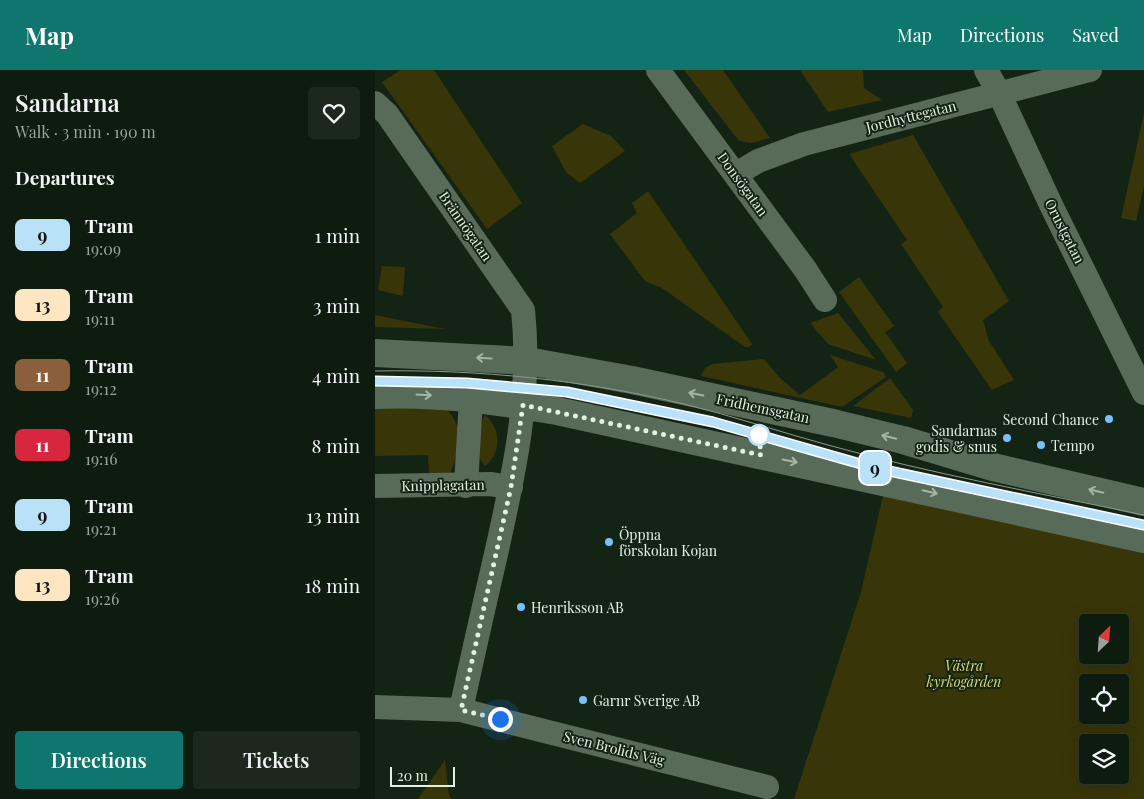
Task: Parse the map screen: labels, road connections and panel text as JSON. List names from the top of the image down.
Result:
{
  "streets": {
    "street": [
      "Jordhyttegatan",
      "Donsögatan",
      "Brännögatan",
      "Orustgatan",
      "Fridhemsgatan",
      "Knipplagatan",
      "Sven Brolids Väg"
    ]
  },
  "crossings": [
    ["Jordhyttegatan", "Donsögatan"],
    ["Jordhyttegatan", "Orustgatan"],
    ["Brännögatan", "Fridhemsgatan"],
    ["Brännögatan", "Knipplagatan"],
    ["Brännögatan", "Sven Brolids Väg"]
  ],
  "parks": ["Västra kyrkogården"],
  "places": [
    "Second Chance",
    "Sandarnas godis & snus",
    "Tempo",
    "Öppna förskolan Kojan",
    "Henriksson AB",
    "Garnr Sverige AB"
  ],
  "lines": ["tram line 9"],
  "scale_bar": "20 m",
  "north": "top right",
  "page": {
    "header": "Map",
    "nav": ["Map", "Directions", "Saved"],
    "heading": [
      ["Sandarna", "Walk · 3 min · 190 m"],
      "Departures"
    ],
    "on_map": "9",
    "list": [
      {
        "mark": "9",
        "name": "Tram",
        "note": "19:09",
        "value": "1 min"
      },
      {
        "mark": "13",
        "name": "Tram",
        "note": "19:11",
        "value": "3 min"
      },
      {
        "mark": "11",
        "name": "Tram",
        "note": "19:12",
        "value": "4 min"
      },
      {
        "mark": "11",
        "name": "Tram",
        "note": "19:16",
        "value": "8 min"
      },
      {
        "mark": "9",
        "name": "Tram",
        "note": "19:21",
        "value": "13 min"
      },
      {
        "mark": "13",
        "name": "Tram",
        "note": "19:26",
        "value": "18 min"
      }
    ],
    "buttons": ["Directions", "Tickets"],
    "scale": "20 m"
  }
}
